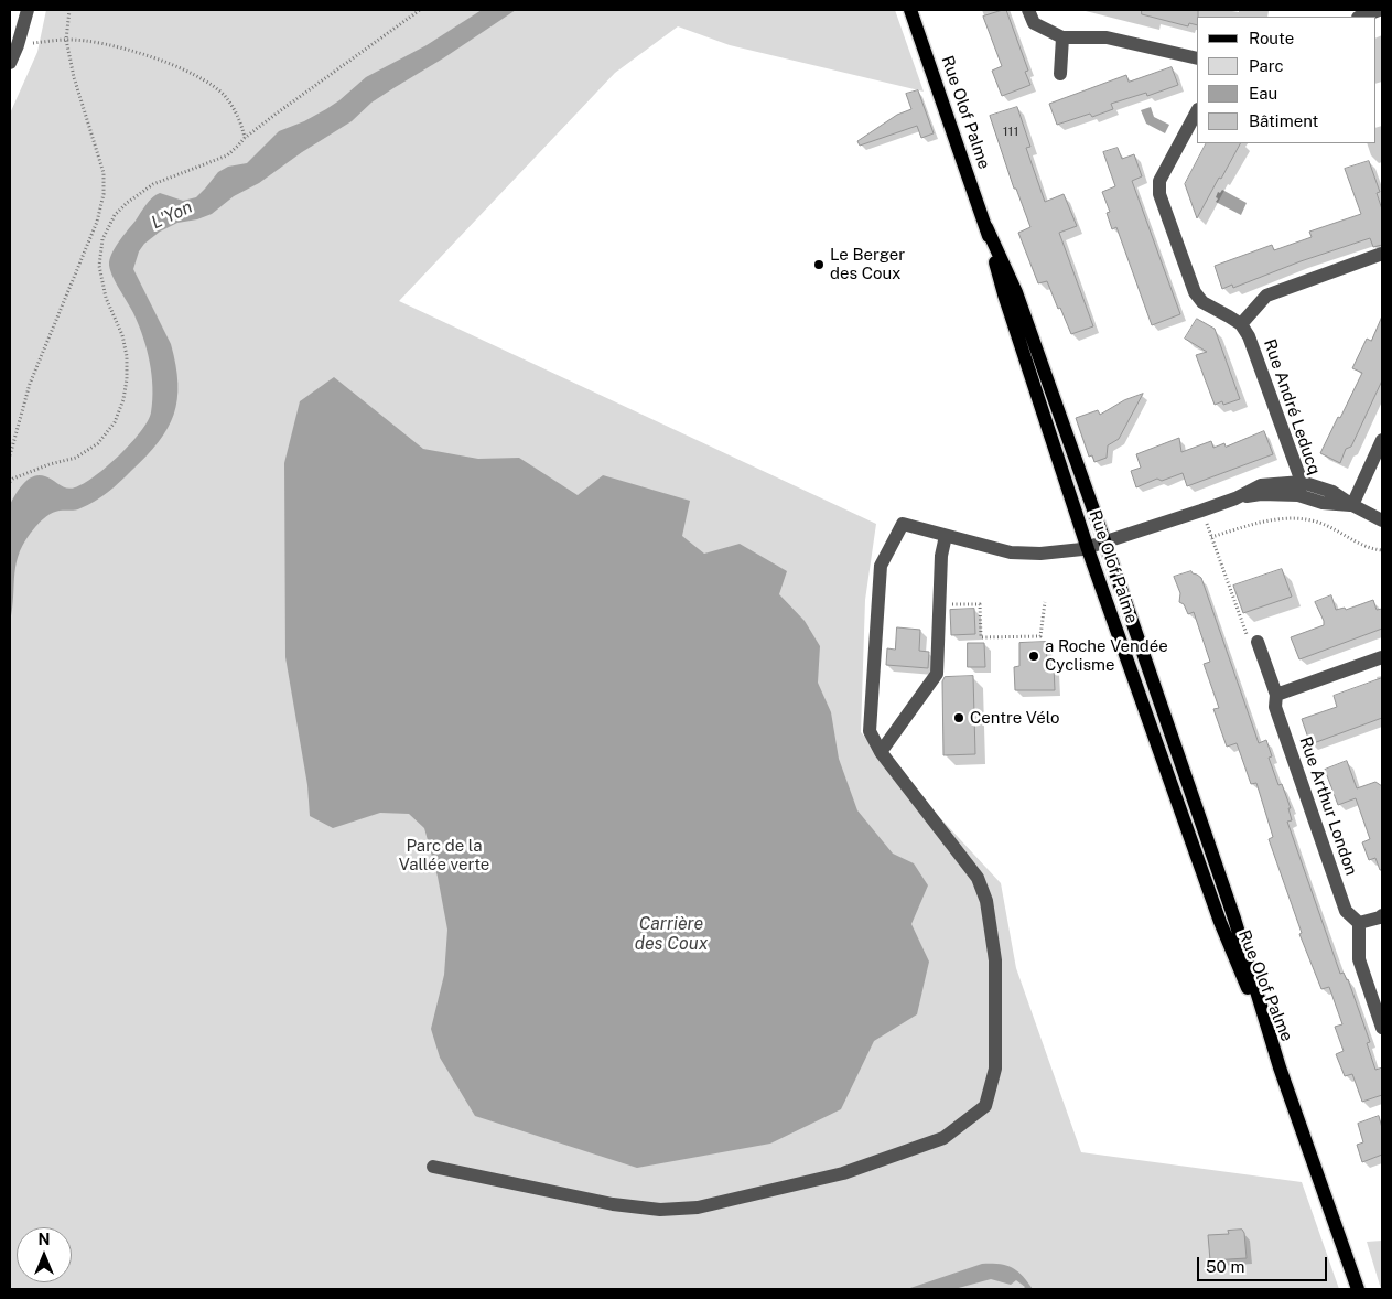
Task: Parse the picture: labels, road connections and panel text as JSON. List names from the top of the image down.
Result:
{
  "streets": {
    "main road": ["Rue Olof Palme"],
    "street": ["Rue André Leducq", "Rue Arthur London"]
  },
  "water": ["L'Yon", "Carrière des Coux"],
  "parks": ["Parc de la Vallée verte"],
  "places": ["Le Berger des Coux", "a Roche Vendée Cyclisme", "Centre Vélo"],
  "house_numbers": ["111"],
  "legend": [
    "Route",
    "Parc",
    "Eau",
    "Bâtiment"
  ],
  "scale_bar": "50 m",
  "north": "top"
}
